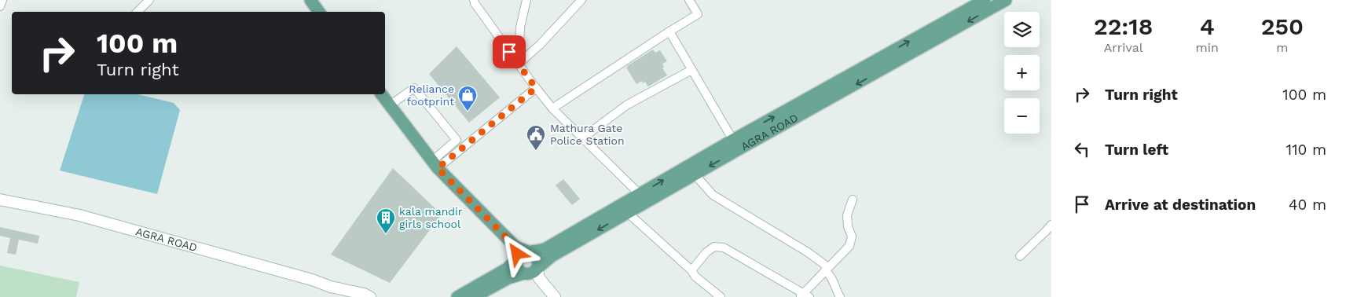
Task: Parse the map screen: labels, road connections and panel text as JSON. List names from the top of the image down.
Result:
{
  "streets": {
    "main road": ["AGRA ROAD"]
  },
  "places": {
    "shop": ["Reliance footprint"],
    "public building": ["Mathura Gate Police Station"],
    "building": ["kala mandir girls school"]
  },
  "page": {
    "eta": [
      "22:18",
      "Arrival",
      "4",
      "min",
      "250",
      "m"
    ],
    "map_buttons": ["+", "−"],
    "turn": ["100 m", "Turn right"],
    "list": [
      {
        "name": "Turn right",
        "value": "100 m"
      },
      {
        "name": "Turn left",
        "value": "110 m"
      },
      {
        "name": "Arrive at destination",
        "value": "40 m"
      }
    ]
  }
}
